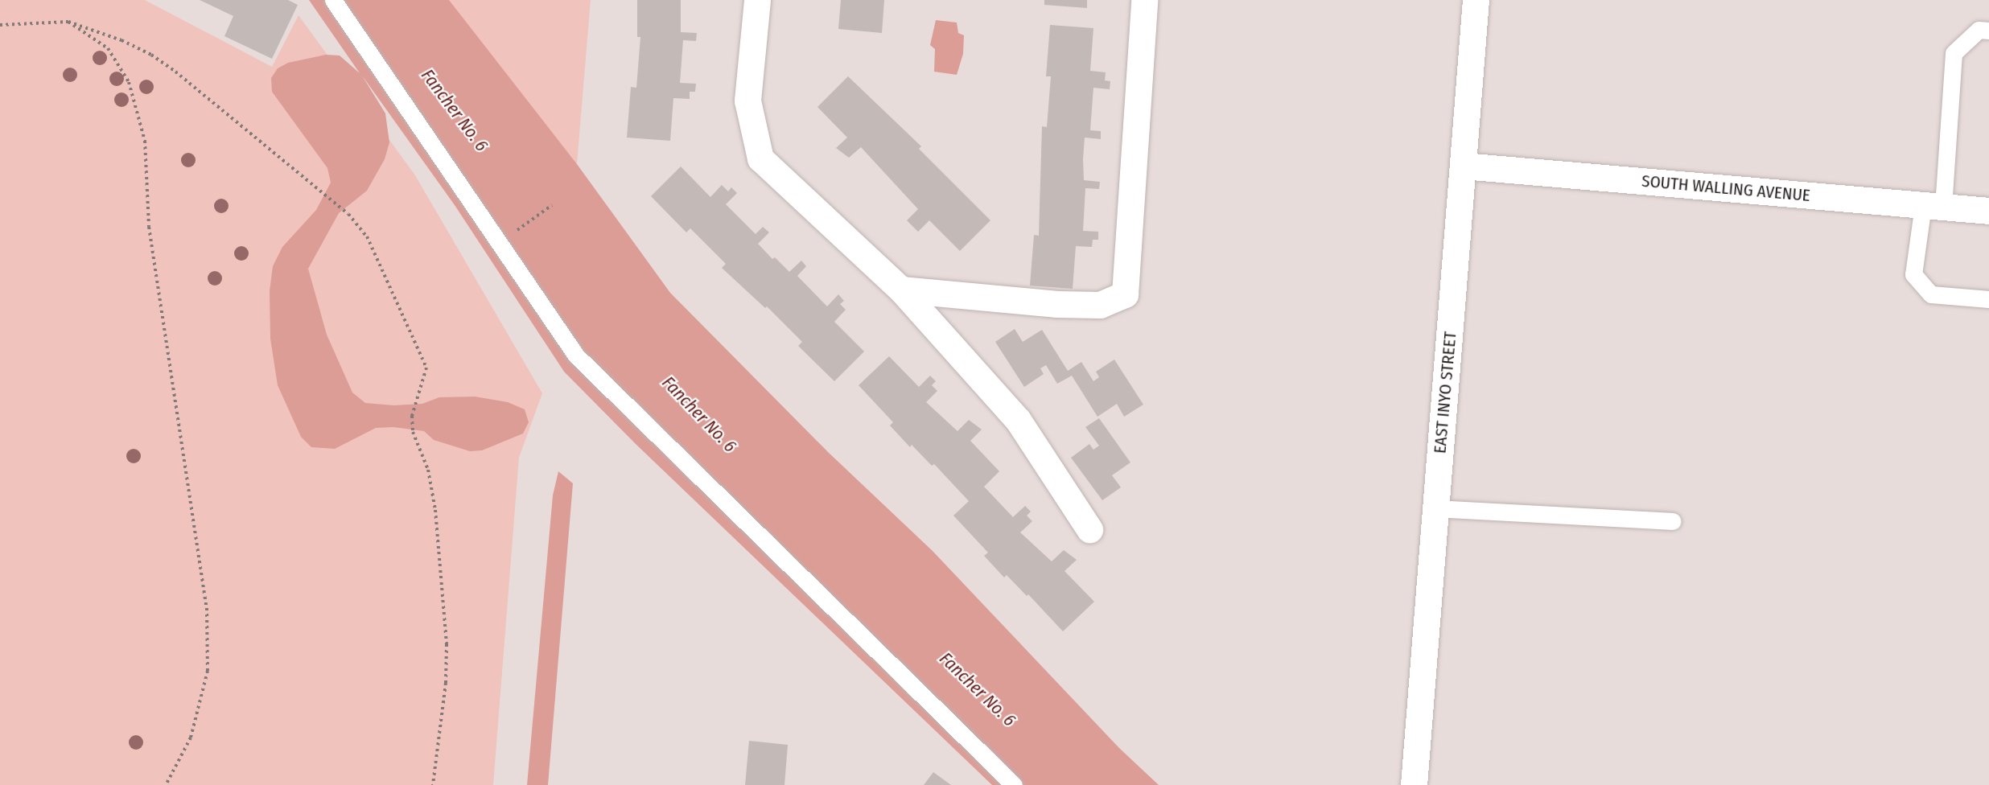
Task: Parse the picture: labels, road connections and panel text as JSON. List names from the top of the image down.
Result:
{
  "streets": {
    "street": ["SOUTH WALLING AVENUE", "EAST INYO STREET"]
  },
  "crossings": [
    ["SOUTH WALLING AVENUE", "EAST INYO STREET"]
  ],
  "water": ["Fancher No. 6"]
}
